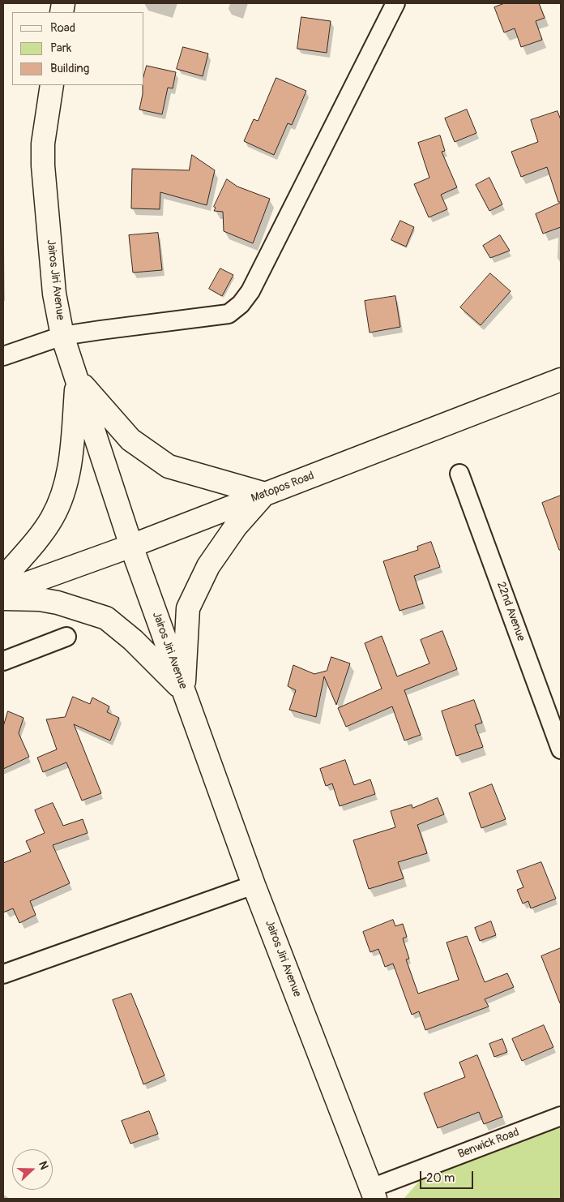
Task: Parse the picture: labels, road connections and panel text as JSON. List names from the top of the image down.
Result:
{
  "streets": {
    "main road": ["Jairos Jiri Avenue", "Matopos Road"],
    "street": ["22nd Avenue", "Benwick Road"]
  },
  "crossings": [
    ["Jairos Jiri Avenue", "Matopos Road"],
    ["Jairos Jiri Avenue", "Benwick Road"]
  ],
  "legend": ["Road", "Park", "Building"],
  "scale_bar": "20 m",
  "north": "right"
}
